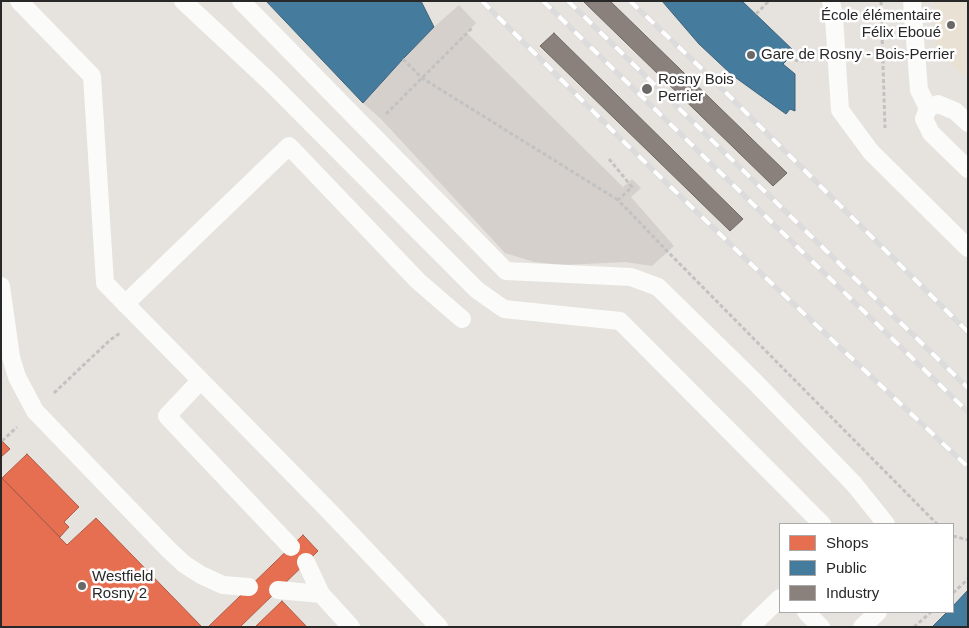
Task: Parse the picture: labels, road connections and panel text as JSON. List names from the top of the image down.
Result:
{
  "places": [
    "École élémentaire Félix Eboué",
    "Gare de Rosny - Bois-Perrier",
    "Rosny Bois Perrier",
    "Westfield Rosny 2"
  ],
  "legend": ["Shops", "Public", "Industry"]
}
